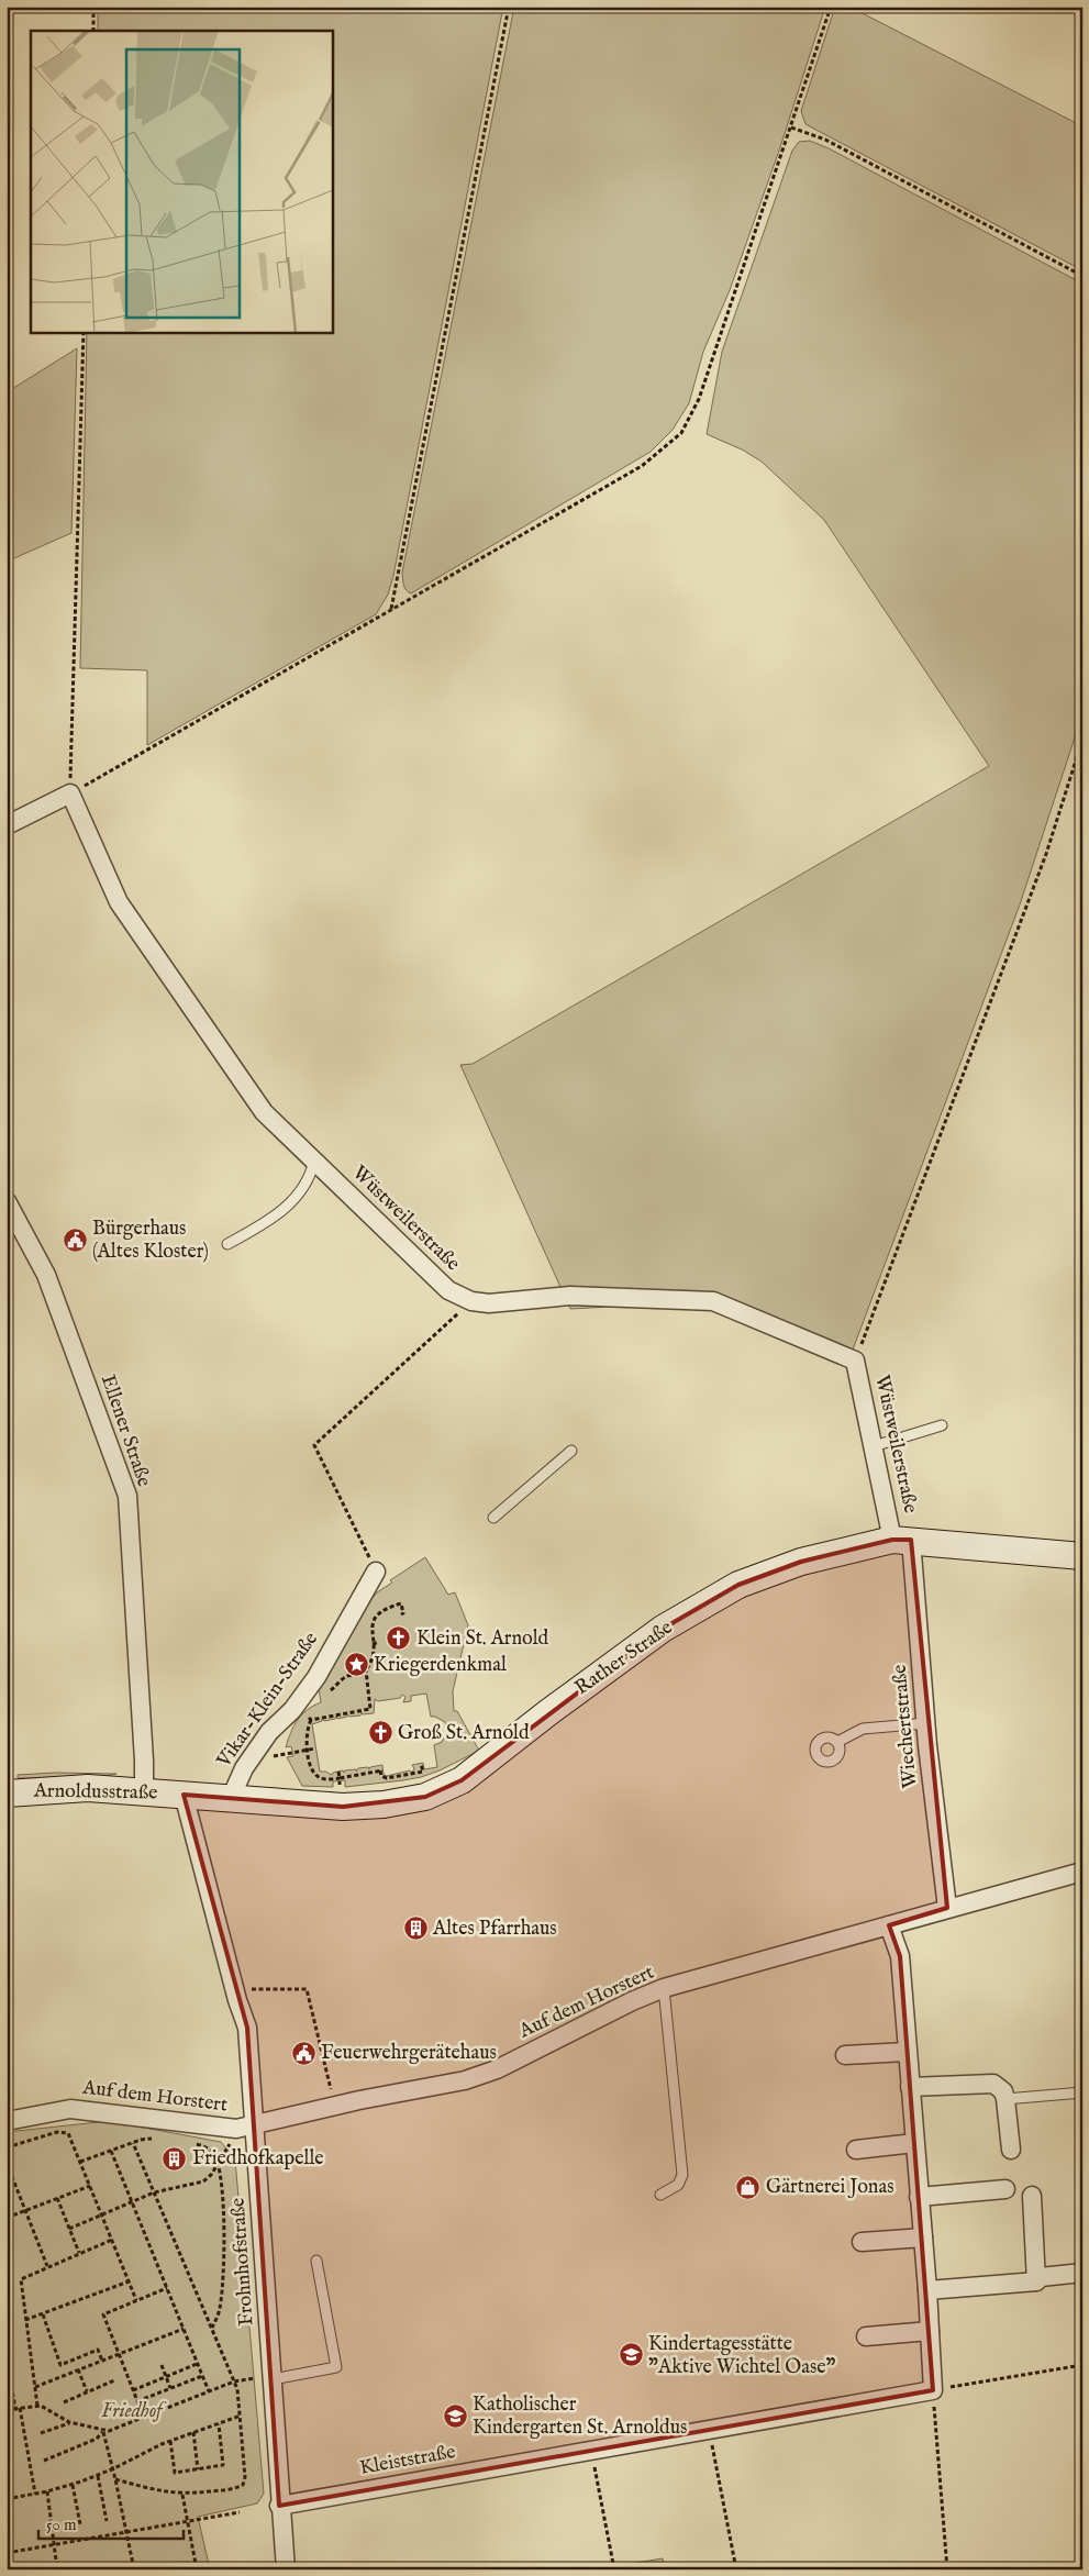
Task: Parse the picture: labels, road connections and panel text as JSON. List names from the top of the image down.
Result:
{
  "streets": {
    "main road": ["Rather Straße", "Arnoldusstraße"],
    "street": [
      "Wüstweilerstraße",
      "Ellener Straße",
      "Vikar-Klein-Straße",
      "Wiechertstraße",
      "Auf dem Horstert",
      "Frohnhofstraße",
      "Kleiststraße"
    ]
  },
  "crossings": [
    ["Wüstweilerstraße", "Rather Straße"],
    ["Wüstweilerstraße", "Wiechertstraße"],
    ["Ellener Straße", "Arnoldusstraße"],
    ["Rather Straße", "Vikar-Klein-Straße"],
    ["Rather Straße", "Wiechertstraße"],
    ["Rather Straße", "Arnoldusstraße"],
    ["Rather Straße", "Frohnhofstraße"],
    ["Wiechertstraße", "Auf dem Horstert"],
    ["Arnoldusstraße", "Frohnhofstraße"],
    ["Auf dem Horstert", "Frohnhofstraße"],
    ["Frohnhofstraße", "Kleiststraße"]
  ],
  "parks": ["Friedhof"],
  "places": {
    "public building": ["Bürgerhaus (Altes Kloster)", "Feuerwehrgerätehaus"],
    "church": ["Klein St. Arnold", "Groß St. Arnold"],
    "place": ["Kriegerdenkmal"],
    "building": ["Altes Pfarrhaus", "Friedhofkapelle"],
    "shop": ["Gärtnerei Jonas"],
    "school or university": ["Kindertagesstätte \"Aktive Wichtel Oase\"", "Katholischer Kindergarten St. Arnoldus"]
  },
  "scale_bar": "50 m"
}
